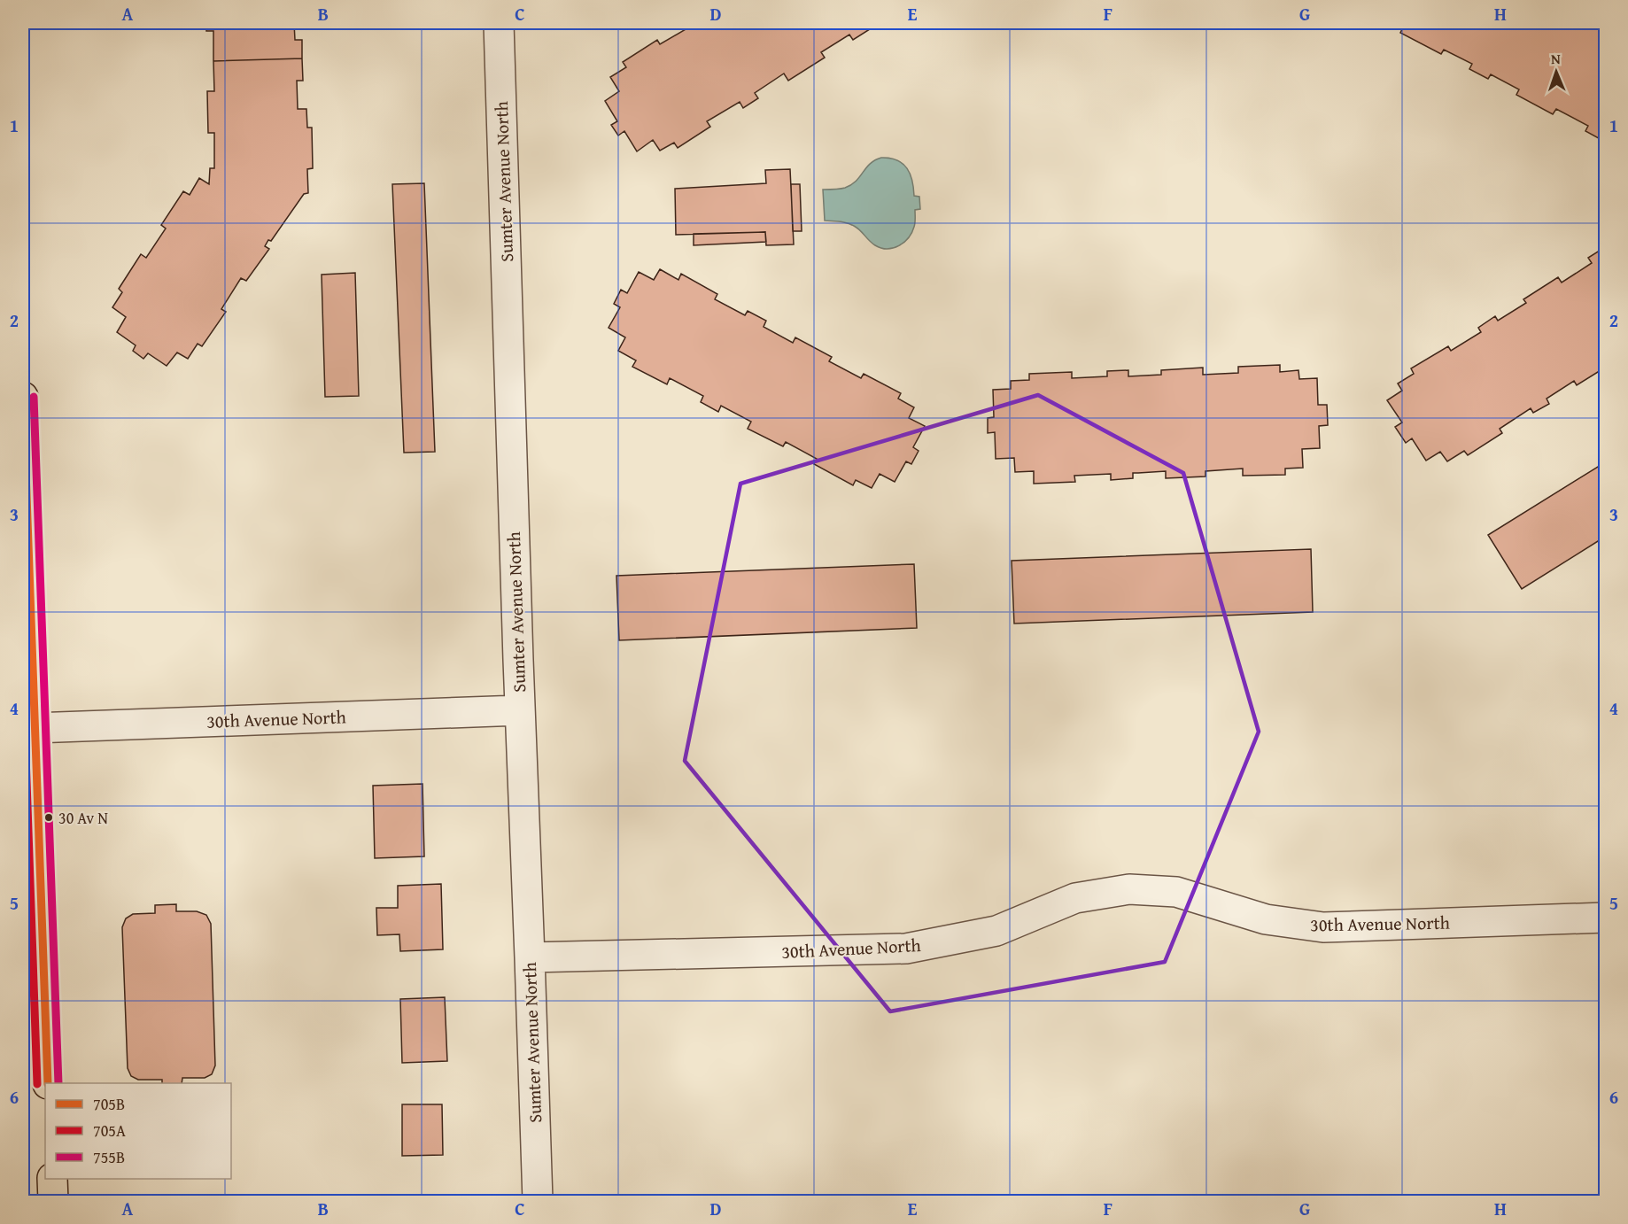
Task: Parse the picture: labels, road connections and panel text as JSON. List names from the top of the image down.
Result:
{
  "streets": {
    "street": ["Sumter Avenue North", "30th Avenue North"]
  },
  "crossings": [
    ["Sumter Avenue North", "30th Avenue North"]
  ],
  "places": ["30 Av N"],
  "lines": ["transit line 705B", "transit line 755B", "transit line 705A"],
  "legend": ["705B", "705A", "755B"],
  "north": "top",
  "grid": {
    "columns": [
      "A",
      "B",
      "C",
      "D",
      "E",
      "F",
      "G",
      "H"
    ],
    "rows": [
      "1",
      "2",
      "3",
      "4",
      "5",
      "6"
    ]
  }
}
